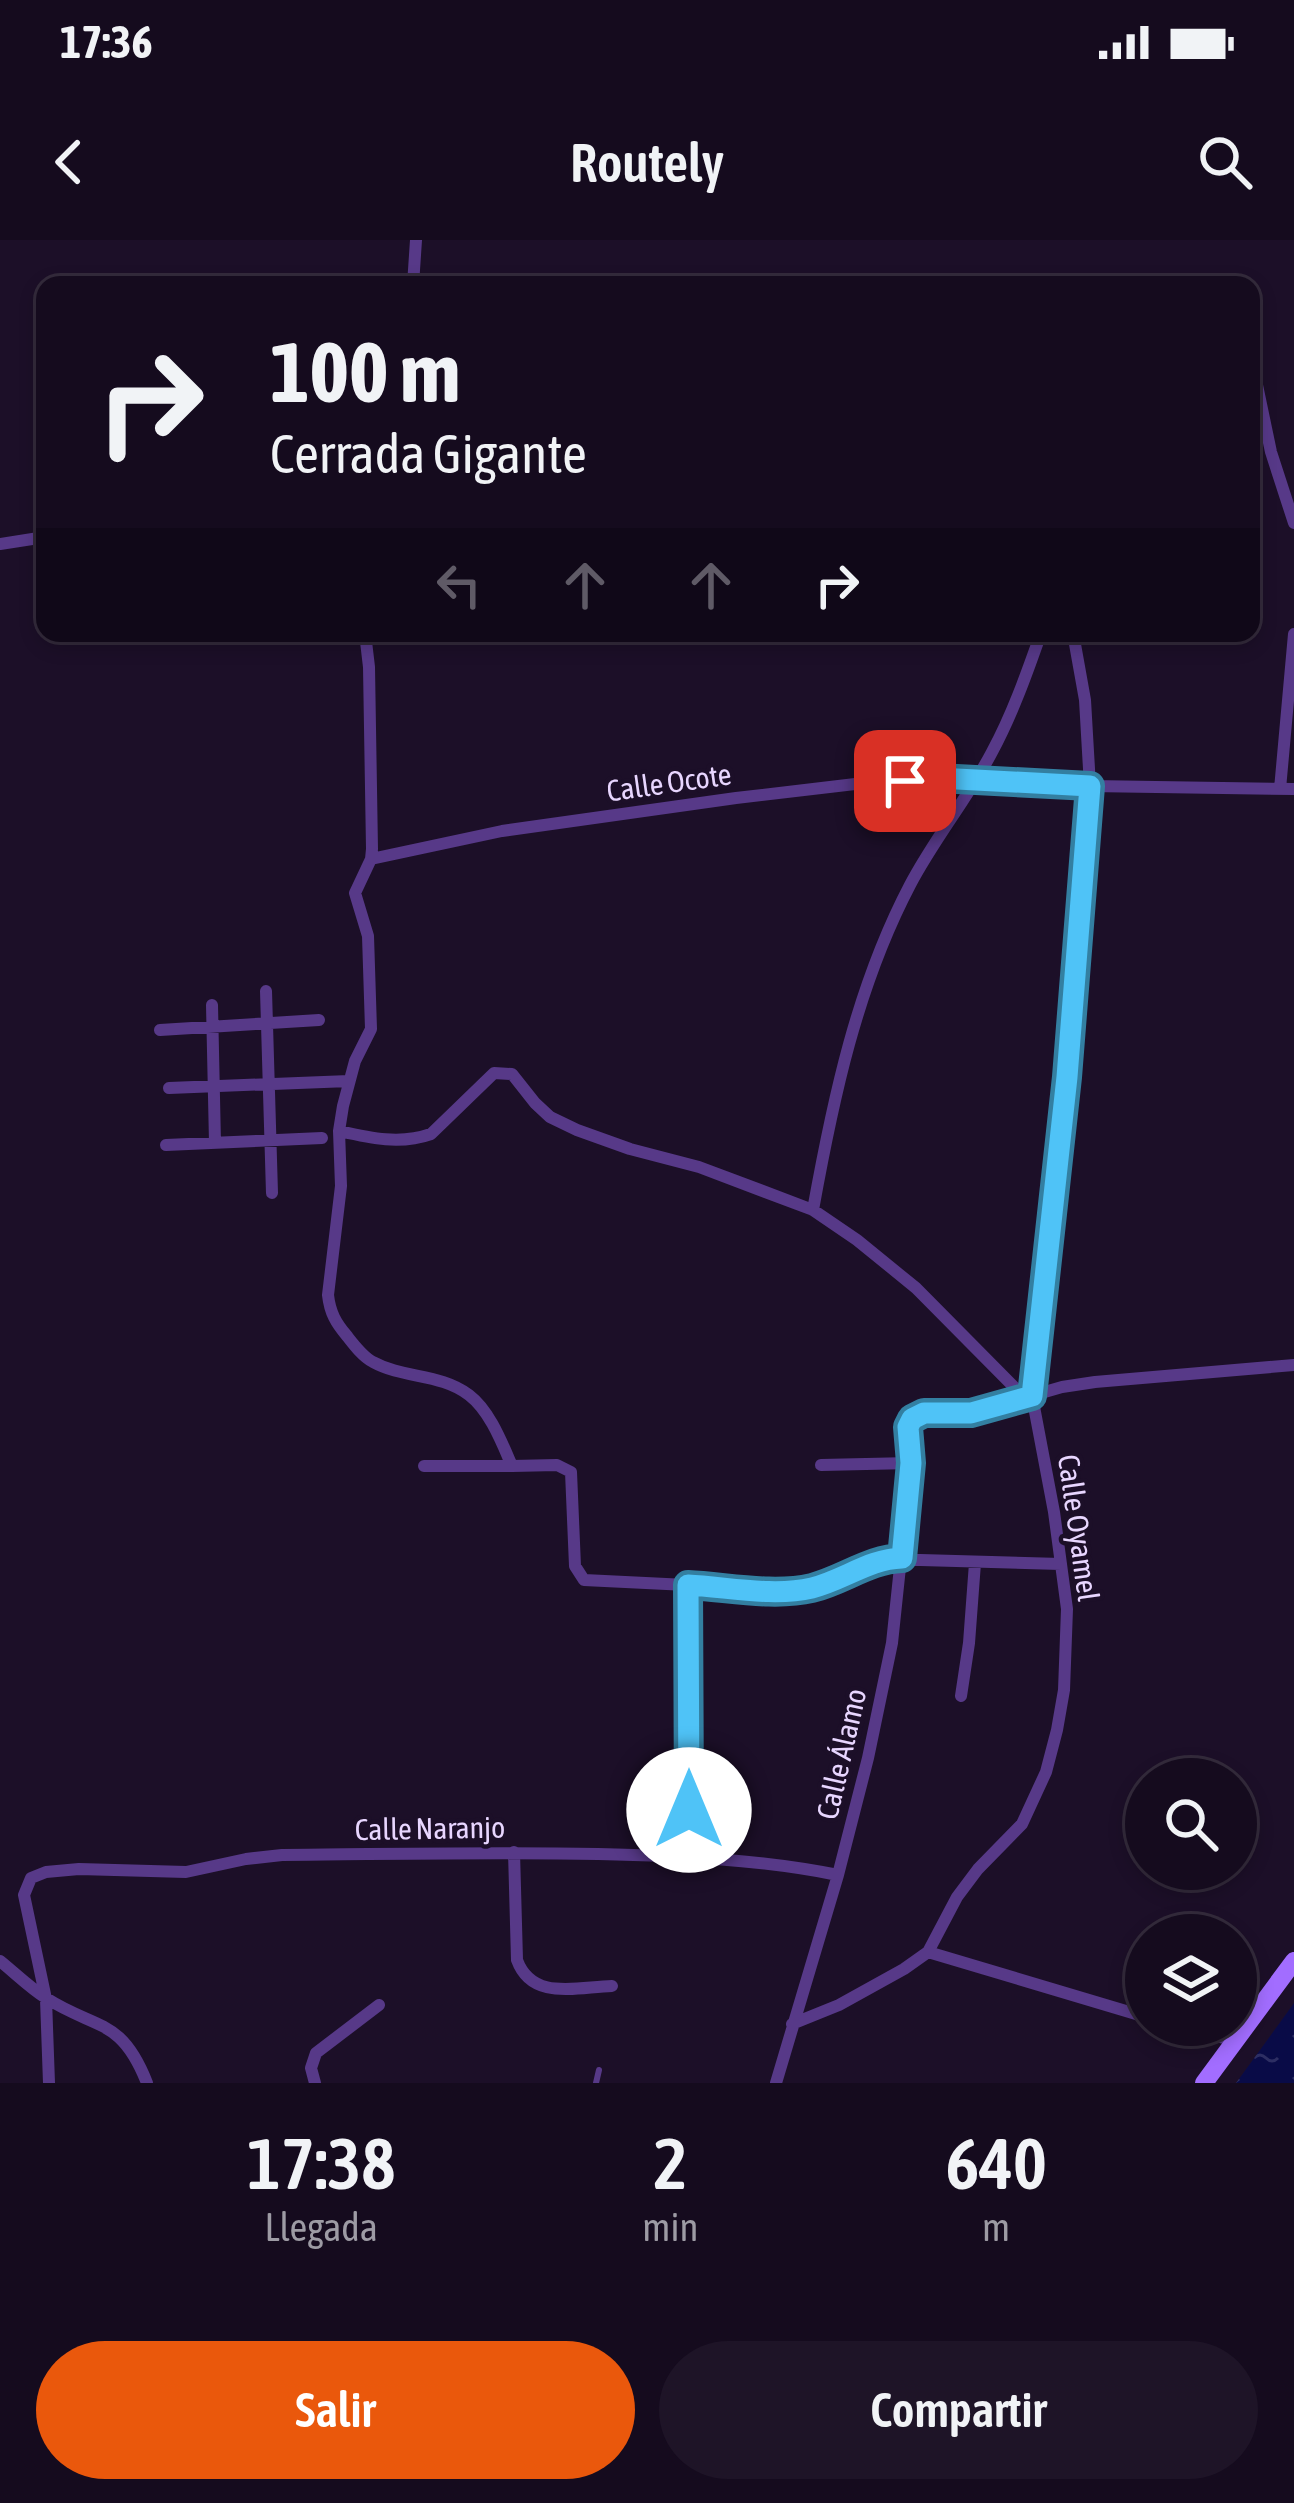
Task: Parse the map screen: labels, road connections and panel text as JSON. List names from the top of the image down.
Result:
{
  "streets": {
    "street": [
      "Calle Ocote",
      "Calle Oyamel",
      "Calle Álamo",
      "Calle Naranjo"
    ]
  },
  "crossings": [
    ["Calle Ocote", "Calle Oyamel"],
    ["Calle Oyamel", "Calle Álamo"],
    ["Calle Álamo", "Calle Naranjo"]
  ],
  "page": {
    "status": "17:36",
    "header": "Routely",
    "turn": ["100 m", "Cerrada Gigante"],
    "eta": [
      "17:38",
      "Llegada",
      "2",
      "min",
      "640",
      "m"
    ],
    "buttons": ["Salir", "Compartir"]
  }
}
